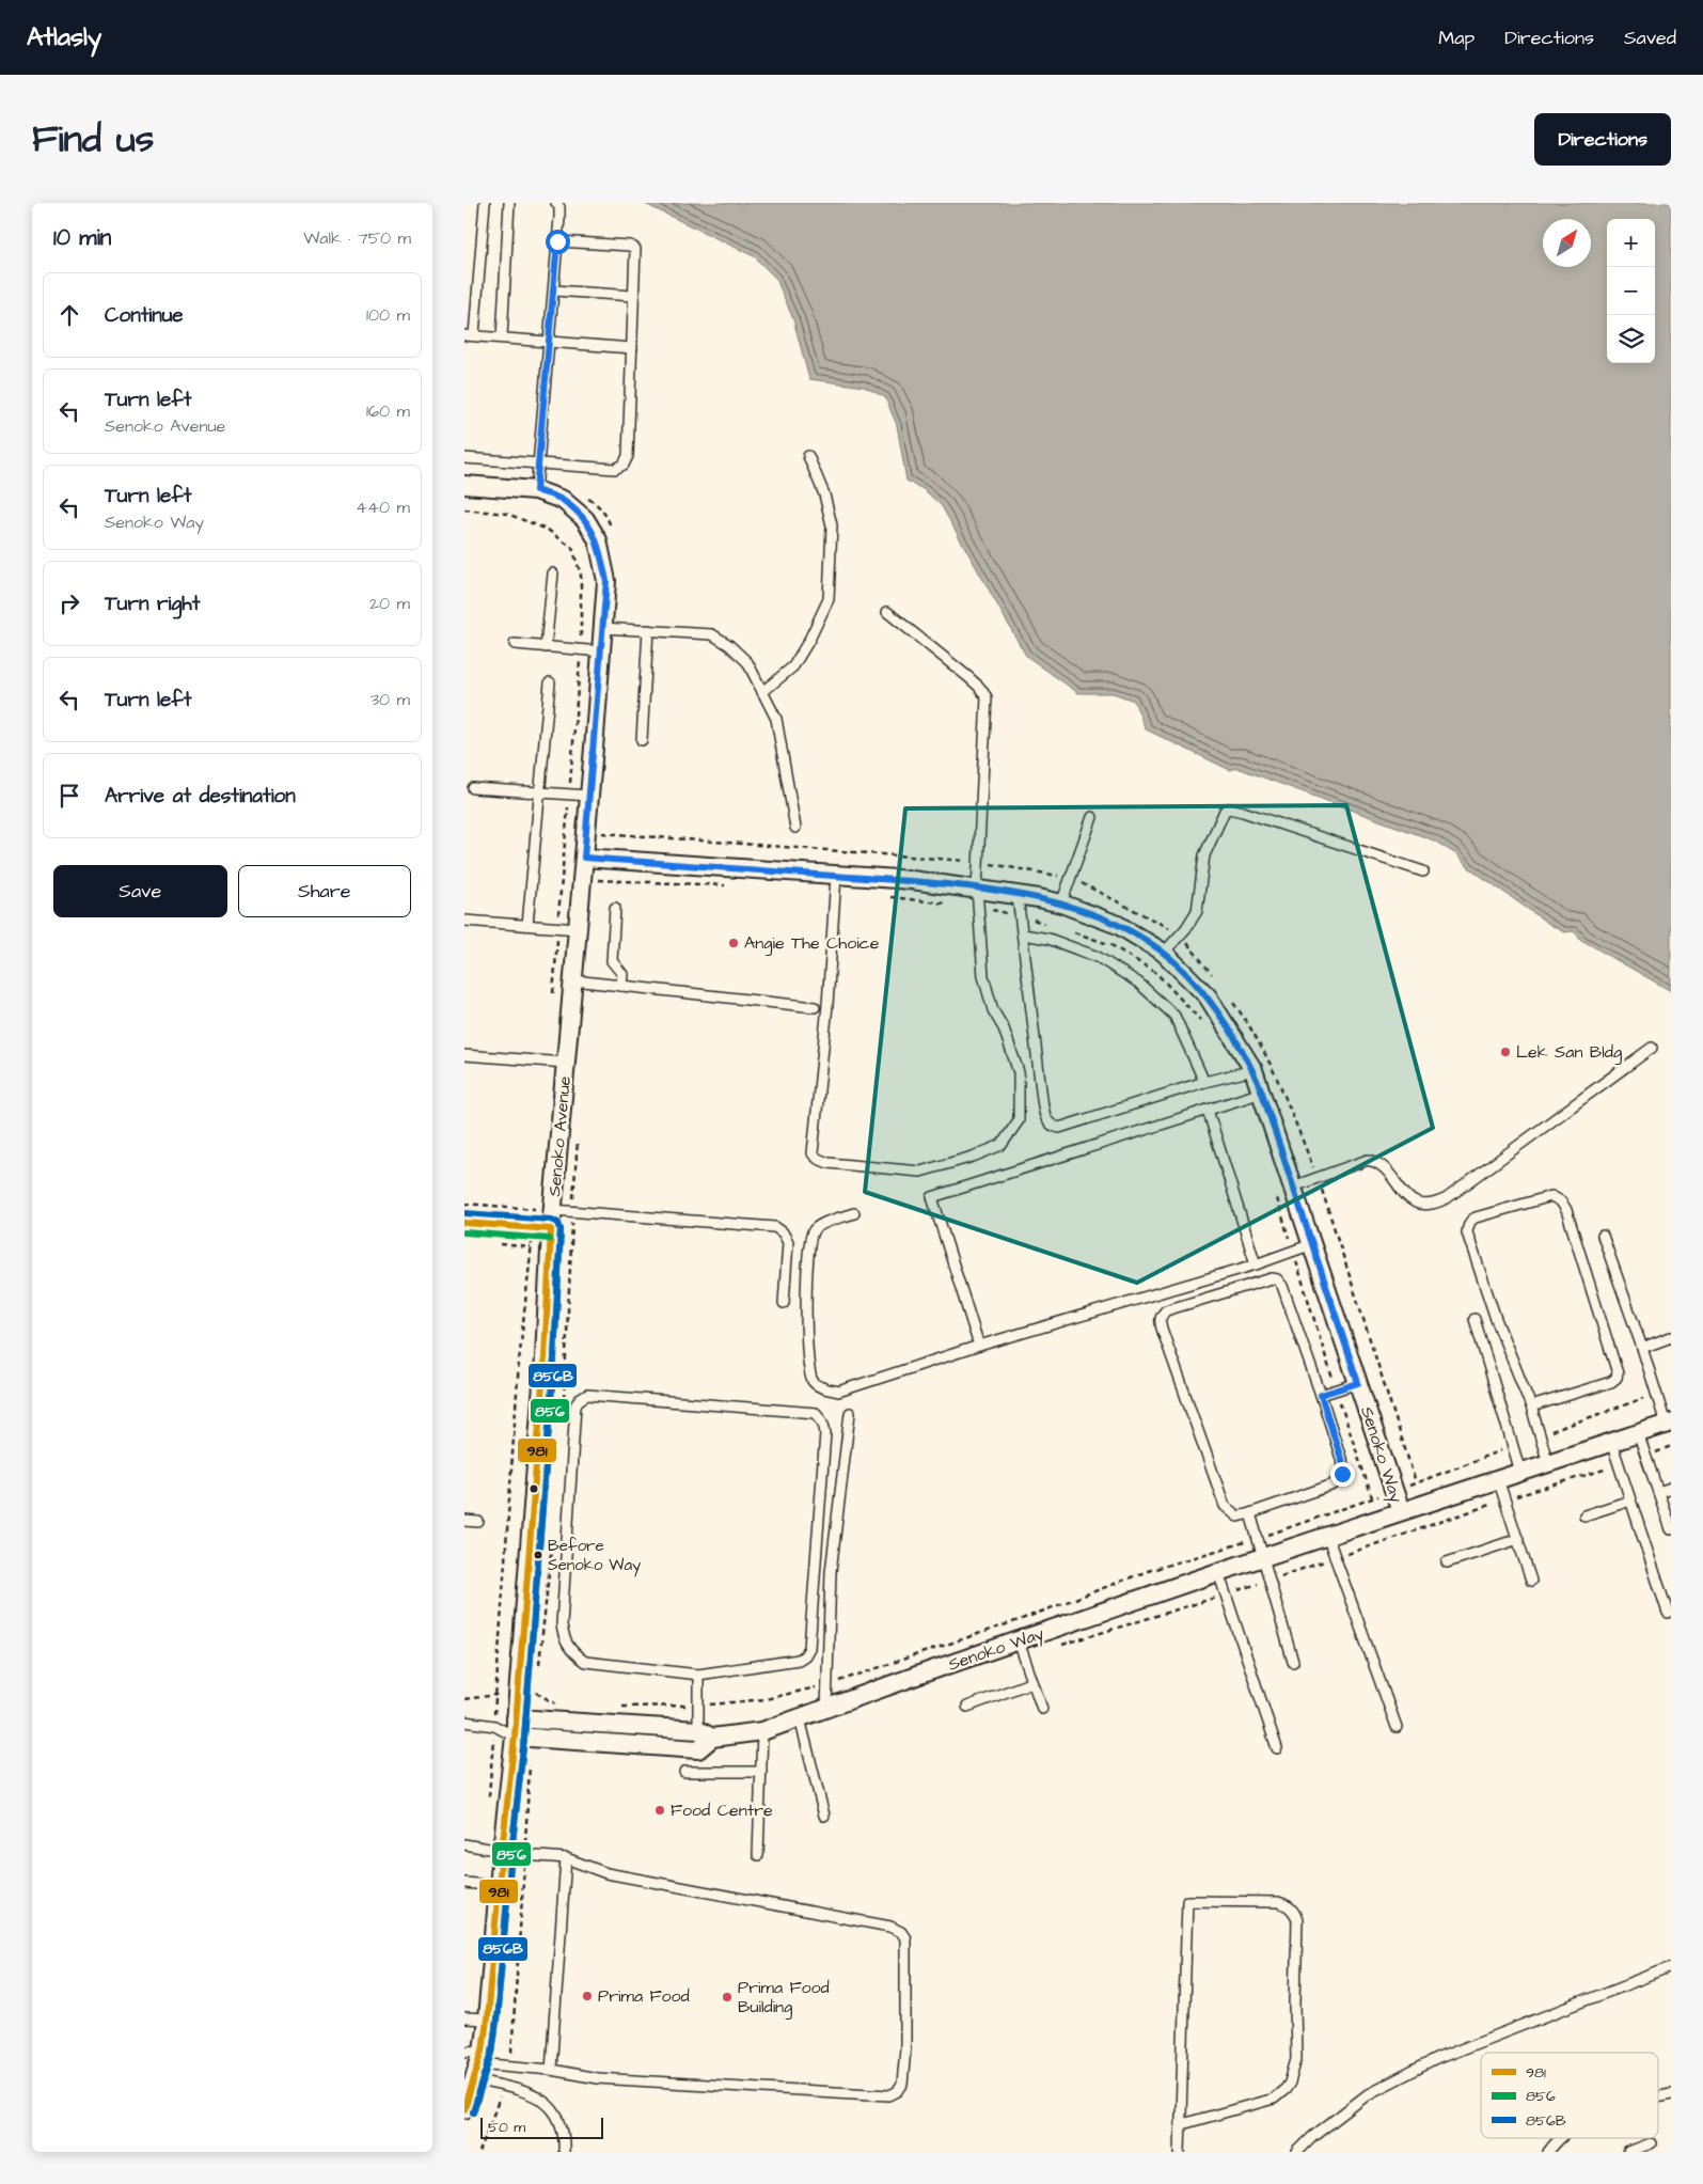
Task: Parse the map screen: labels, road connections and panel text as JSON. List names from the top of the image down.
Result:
{
  "streets": {
    "street": ["Senoko Avenue", "Senoko Way"]
  },
  "crossings": [
    ["Senoko Avenue", "Senoko Way"]
  ],
  "places": [
    "Angie The Choice",
    "Lek San Bldg",
    "Before Senoko Way",
    "Food Centre",
    "Prima Food",
    "Prima Food Building"
  ],
  "lines": ["transit line 856B", "transit line 981", "transit line 856"],
  "legend": ["981", "856", "856B"],
  "scale_bar": "50 m",
  "north": "top right",
  "page": {
    "header": "Atlasly",
    "nav": ["Map", "Directions", "Saved"],
    "title": "Find us",
    "buttons": [
      "Directions",
      ["Save", "Share"]
    ],
    "heading": ["10 min", "Walk · 750 m"],
    "map_buttons": ["+", "−"],
    "list": [
      ["Continue", "100 m"],
      ["Turn left", "Senoko Avenue", "160 m"],
      ["Turn left", "Senoko Way", "440 m"],
      ["Turn right", "20 m"],
      ["Turn left", "30 m"],
      "Arrive at destination"
    ],
    "scale": "50 m"
  }
}
